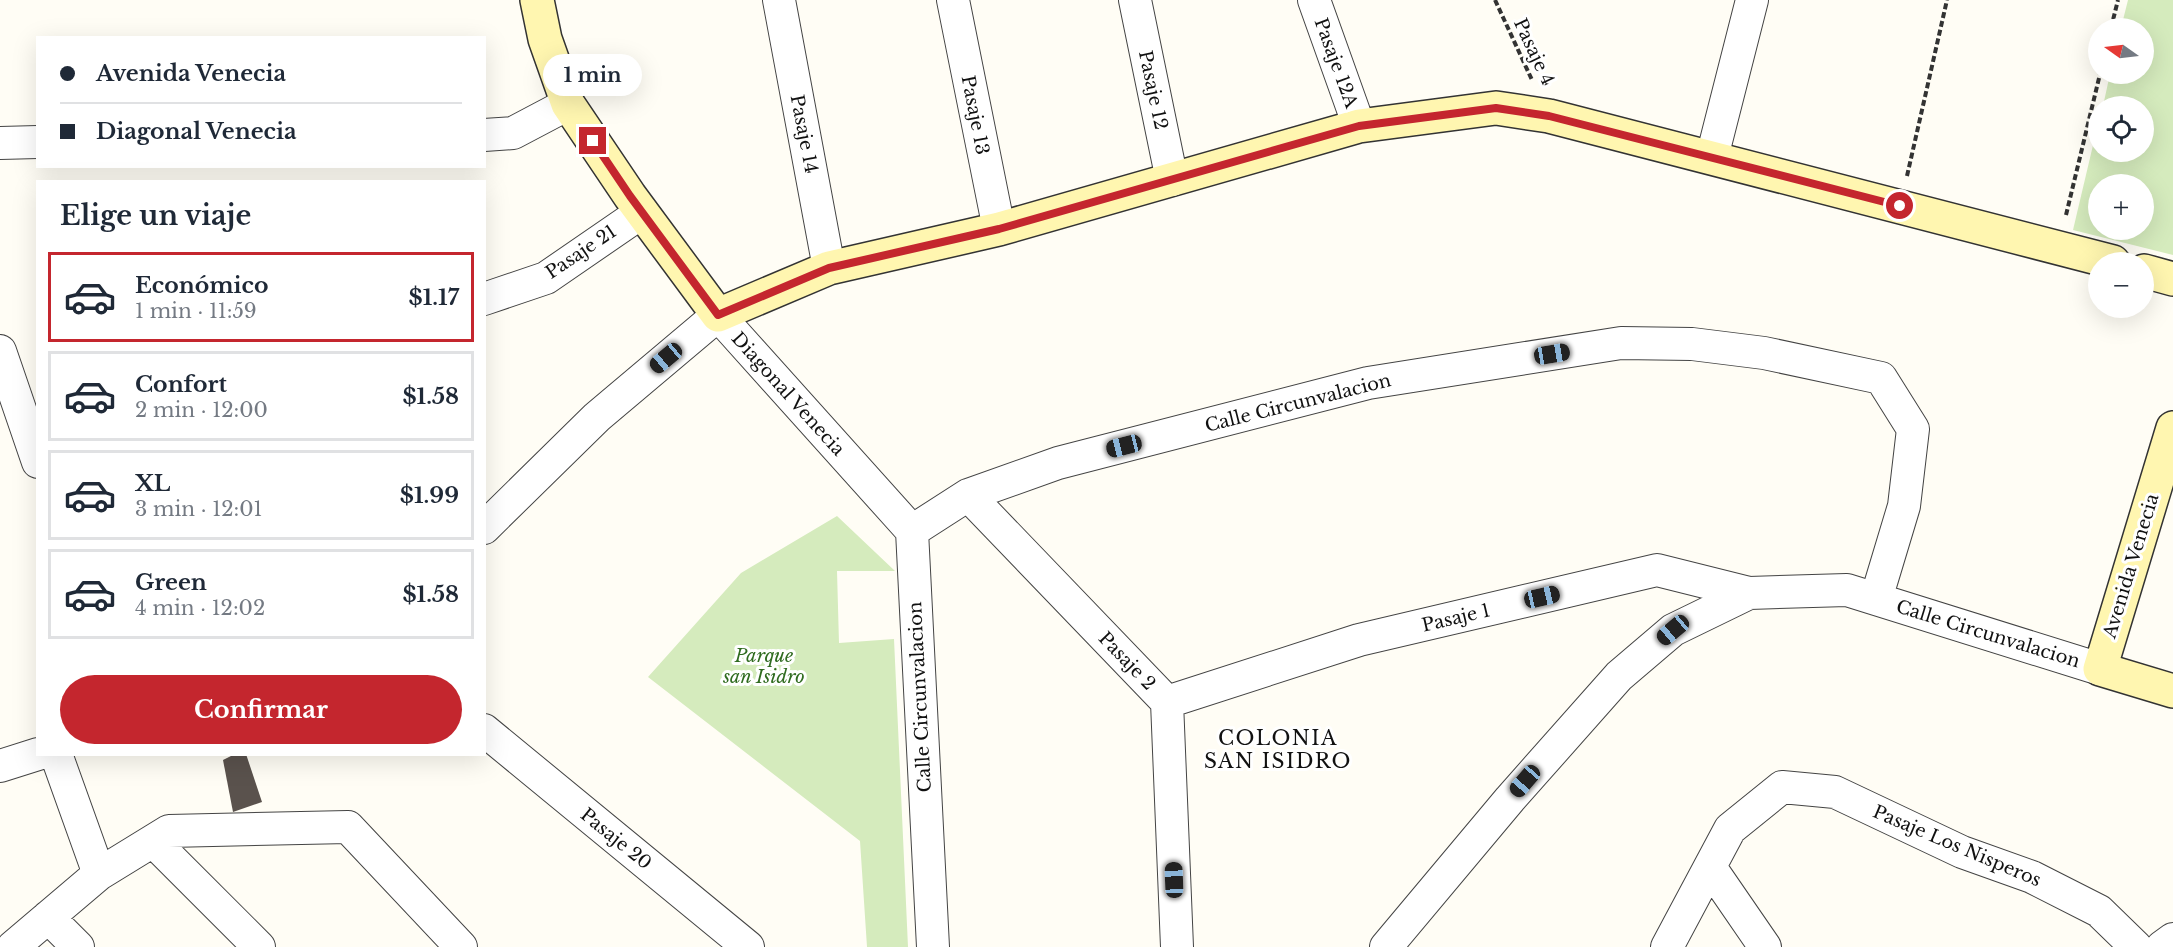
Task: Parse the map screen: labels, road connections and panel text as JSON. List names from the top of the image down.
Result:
{
  "streets": {
    "street": [
      "Pasaje 12A",
      "Pasaje 12",
      "Pasaje 13",
      "Pasaje 14",
      "Pasaje 21",
      "Diagonal Venecia",
      "Calle Circunvalacion",
      "Avenida Venecia",
      "Pasaje 1",
      "Pasaje 2",
      "Pasaje 20",
      "Pasaje Los Nisperos"
    ],
    "path": ["Pasaje 4"]
  },
  "crossings": [
    ["Pasaje 21", "Diagonal Venecia"],
    ["Diagonal Venecia", "Calle Circunvalacion"],
    ["Calle Circunvalacion", "Avenida Venecia"],
    ["Calle Circunvalacion", "Pasaje 1"],
    ["Calle Circunvalacion", "Pasaje 2"],
    ["Pasaje 1", "Pasaje 2"]
  ],
  "districts": ["COLONIA SAN ISIDRO"],
  "parks": ["Parque san Isidro"],
  "north": "left",
  "page": {
    "map_buttons": ["+", "−"],
    "banner": ["Avenida Venecia", "Diagonal Venecia"],
    "bubble": "1 min",
    "heading": "Elige un viaje",
    "list": [
      {
        "name": "Económico",
        "note": "1 min · 11:59",
        "value": "$1.17"
      },
      {
        "name": "Confort",
        "note": "2 min · 12:00",
        "value": "$1.58"
      },
      {
        "name": "XL",
        "note": "3 min · 12:01",
        "value": "$1.99"
      },
      {
        "name": "Green",
        "note": "4 min · 12:02",
        "value": "$1.58"
      }
    ],
    "buttons": "Confirmar"
  }
}
